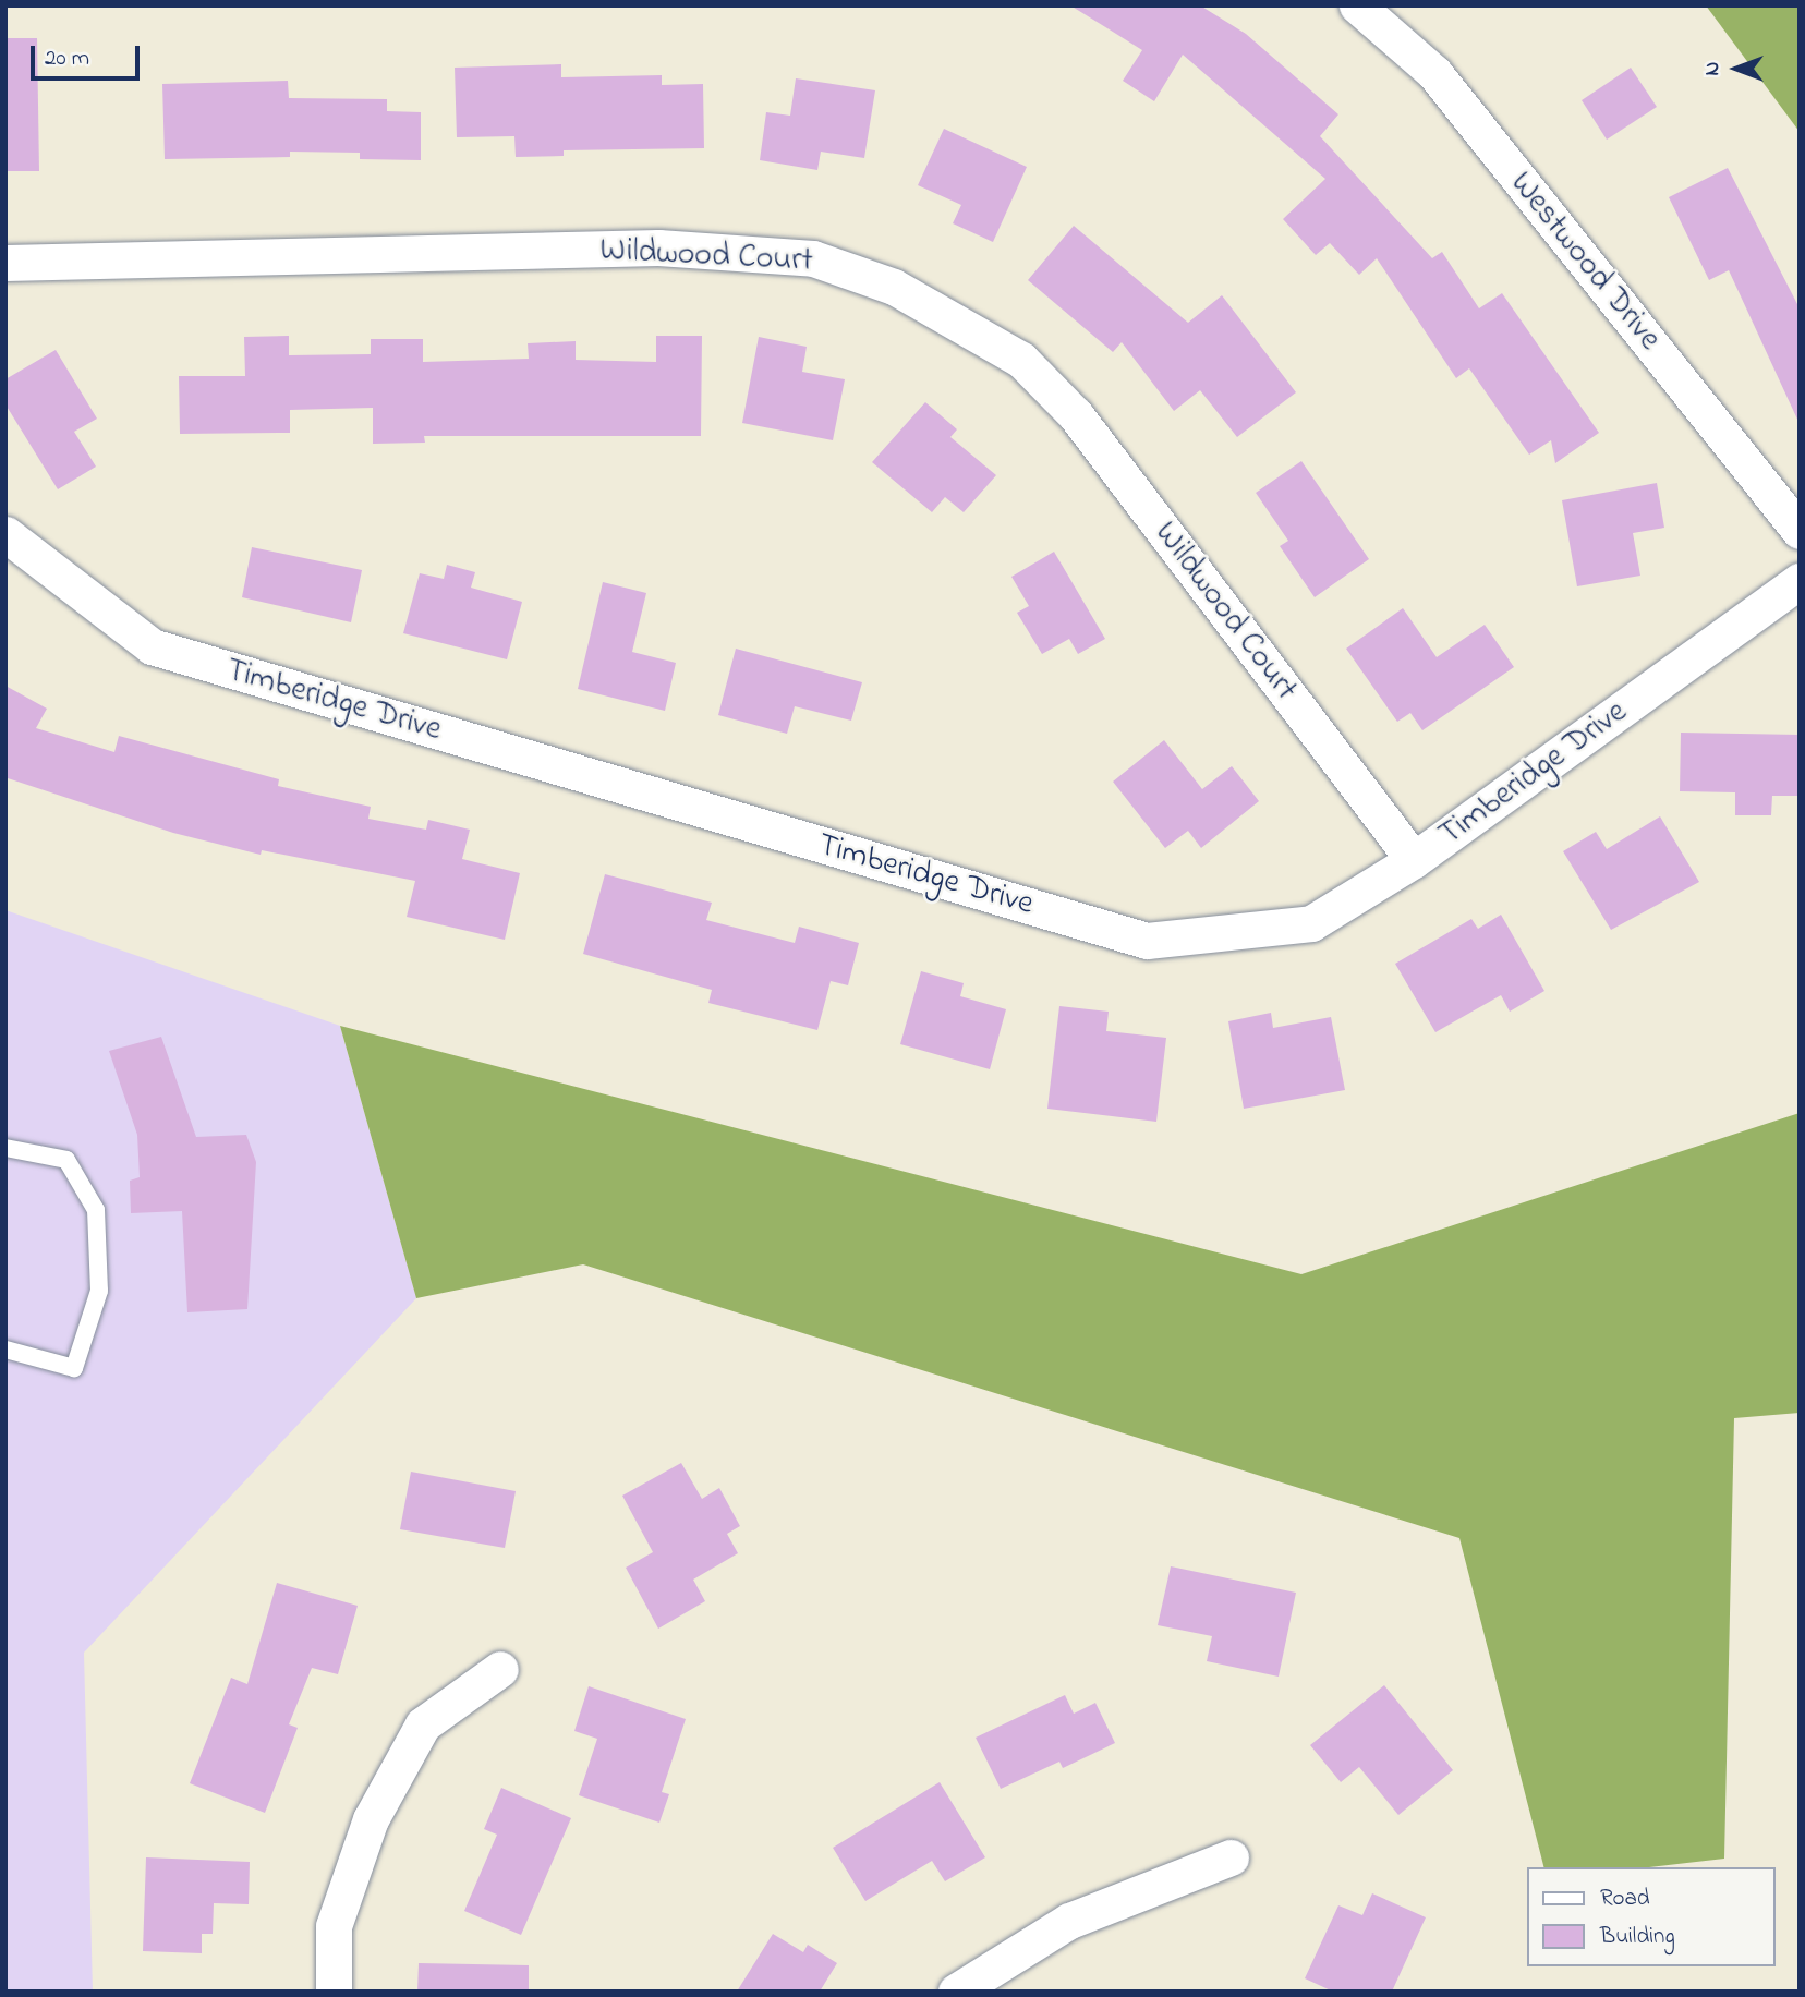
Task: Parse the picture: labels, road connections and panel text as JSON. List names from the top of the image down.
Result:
{
  "streets": {
    "street": ["Wildwood Court", "Westwood Drive", "Timberidge Drive"]
  },
  "crossings": [
    ["Wildwood Court", "Timberidge Drive"]
  ],
  "legend": ["Road", "Building"],
  "scale_bar": "20 m",
  "north": "left"
}
